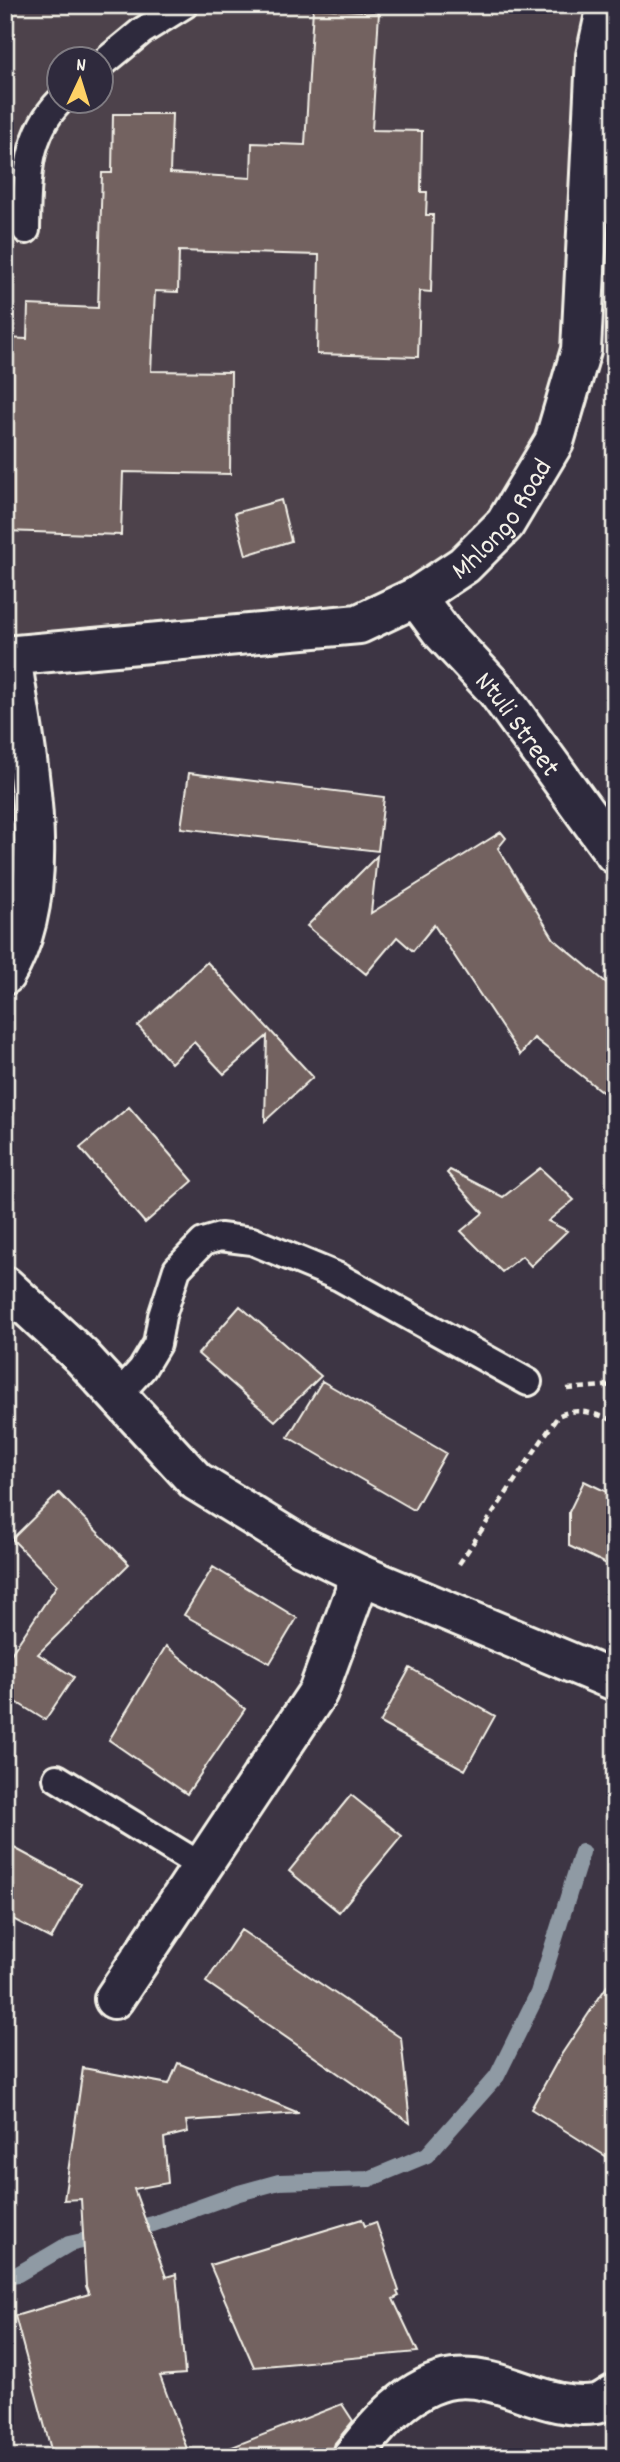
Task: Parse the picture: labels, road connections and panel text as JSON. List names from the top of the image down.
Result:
{
  "streets": {
    "street": ["Mhlongo Road", "Ntuli Street"]
  },
  "crossings": [
    ["Mhlongo Road", "Ntuli Street"]
  ],
  "north": "top"
}
